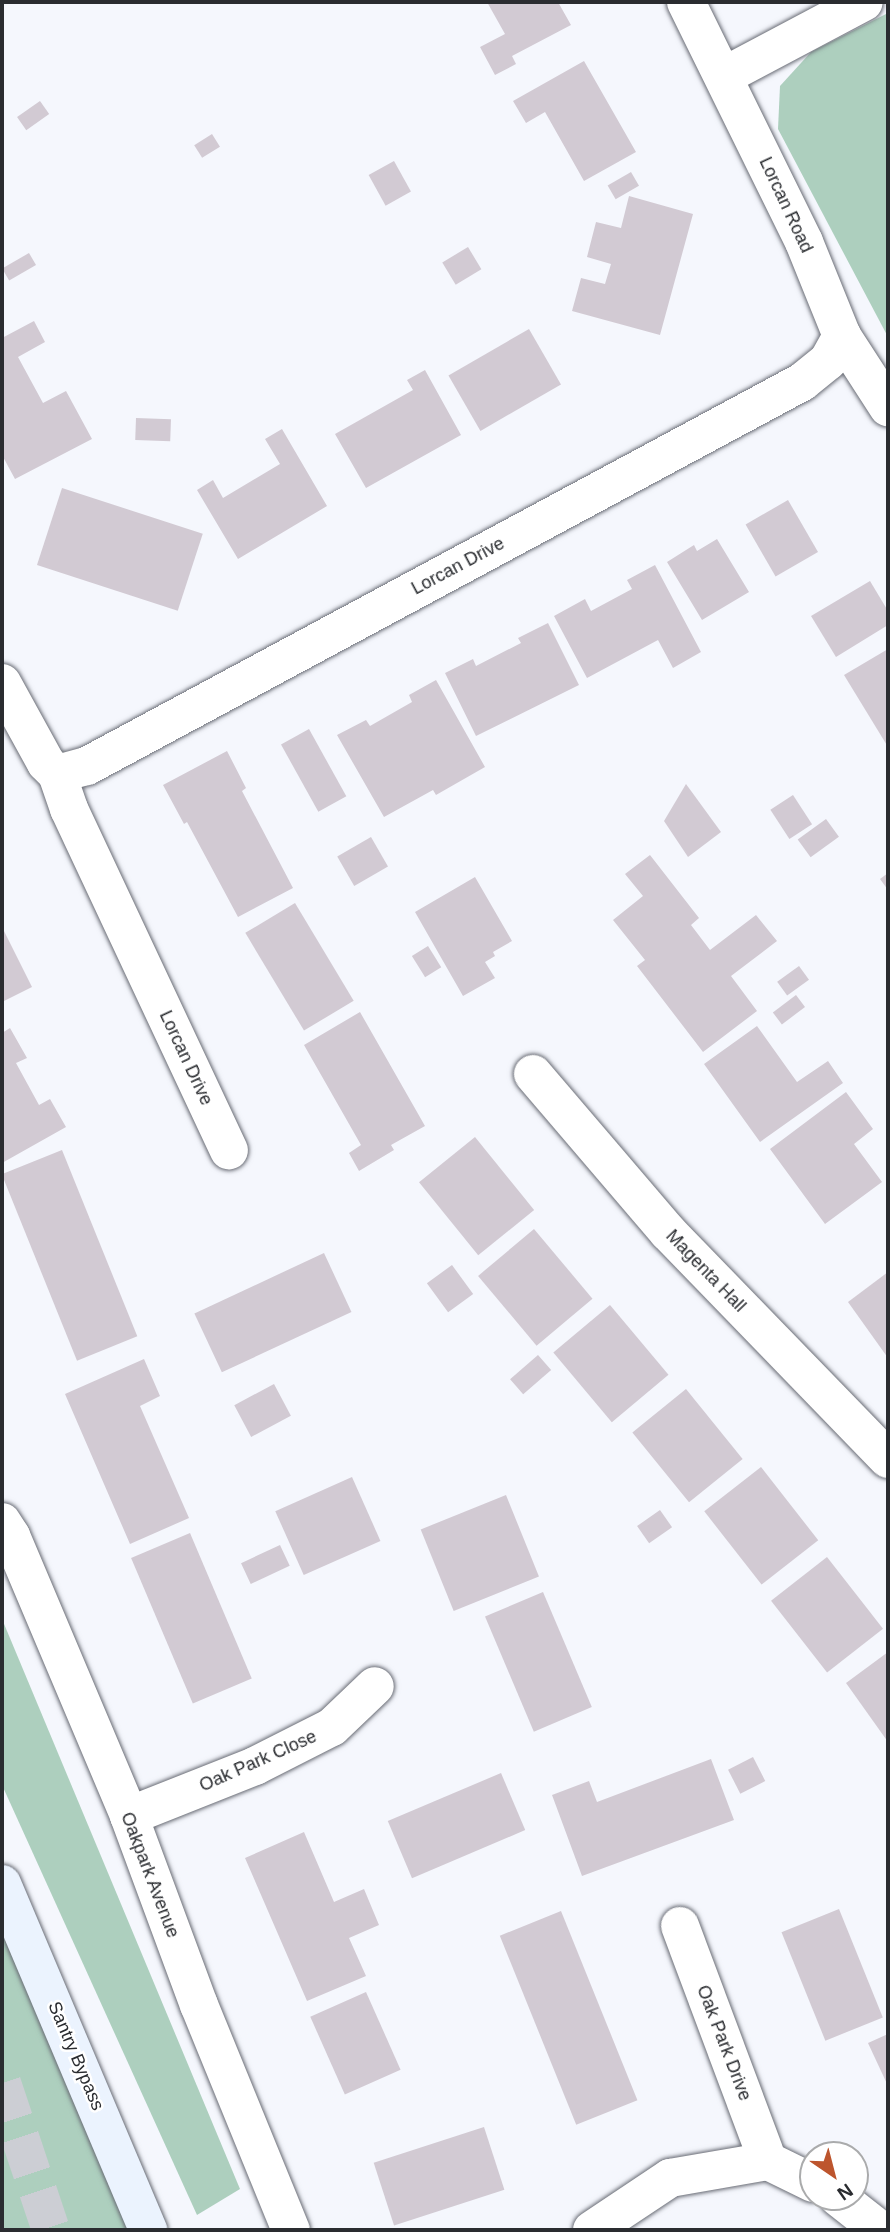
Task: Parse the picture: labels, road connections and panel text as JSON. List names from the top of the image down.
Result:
{
  "streets": {
    "main road": ["Santry Bypass"],
    "street": [
      "Lorcan Road",
      "Lorcan Drive",
      "Magenta Hall",
      "Oak Park Close",
      "Oakpark Avenue",
      "Oak Park Drive"
    ]
  },
  "crossings": [
    ["Lorcan Road", "Lorcan Drive"],
    ["Oak Park Close", "Oakpark Avenue"]
  ],
  "north": "bottom right"
}
